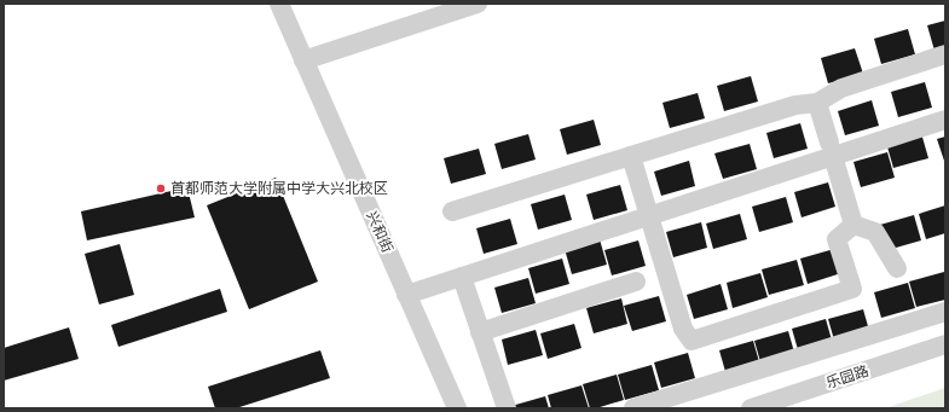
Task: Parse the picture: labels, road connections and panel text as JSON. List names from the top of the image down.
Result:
{
  "streets": {
    "street": ["兴和街", "乐园路"]
  },
  "places": ["首都师范大学附属中学大兴北校区"]
}
